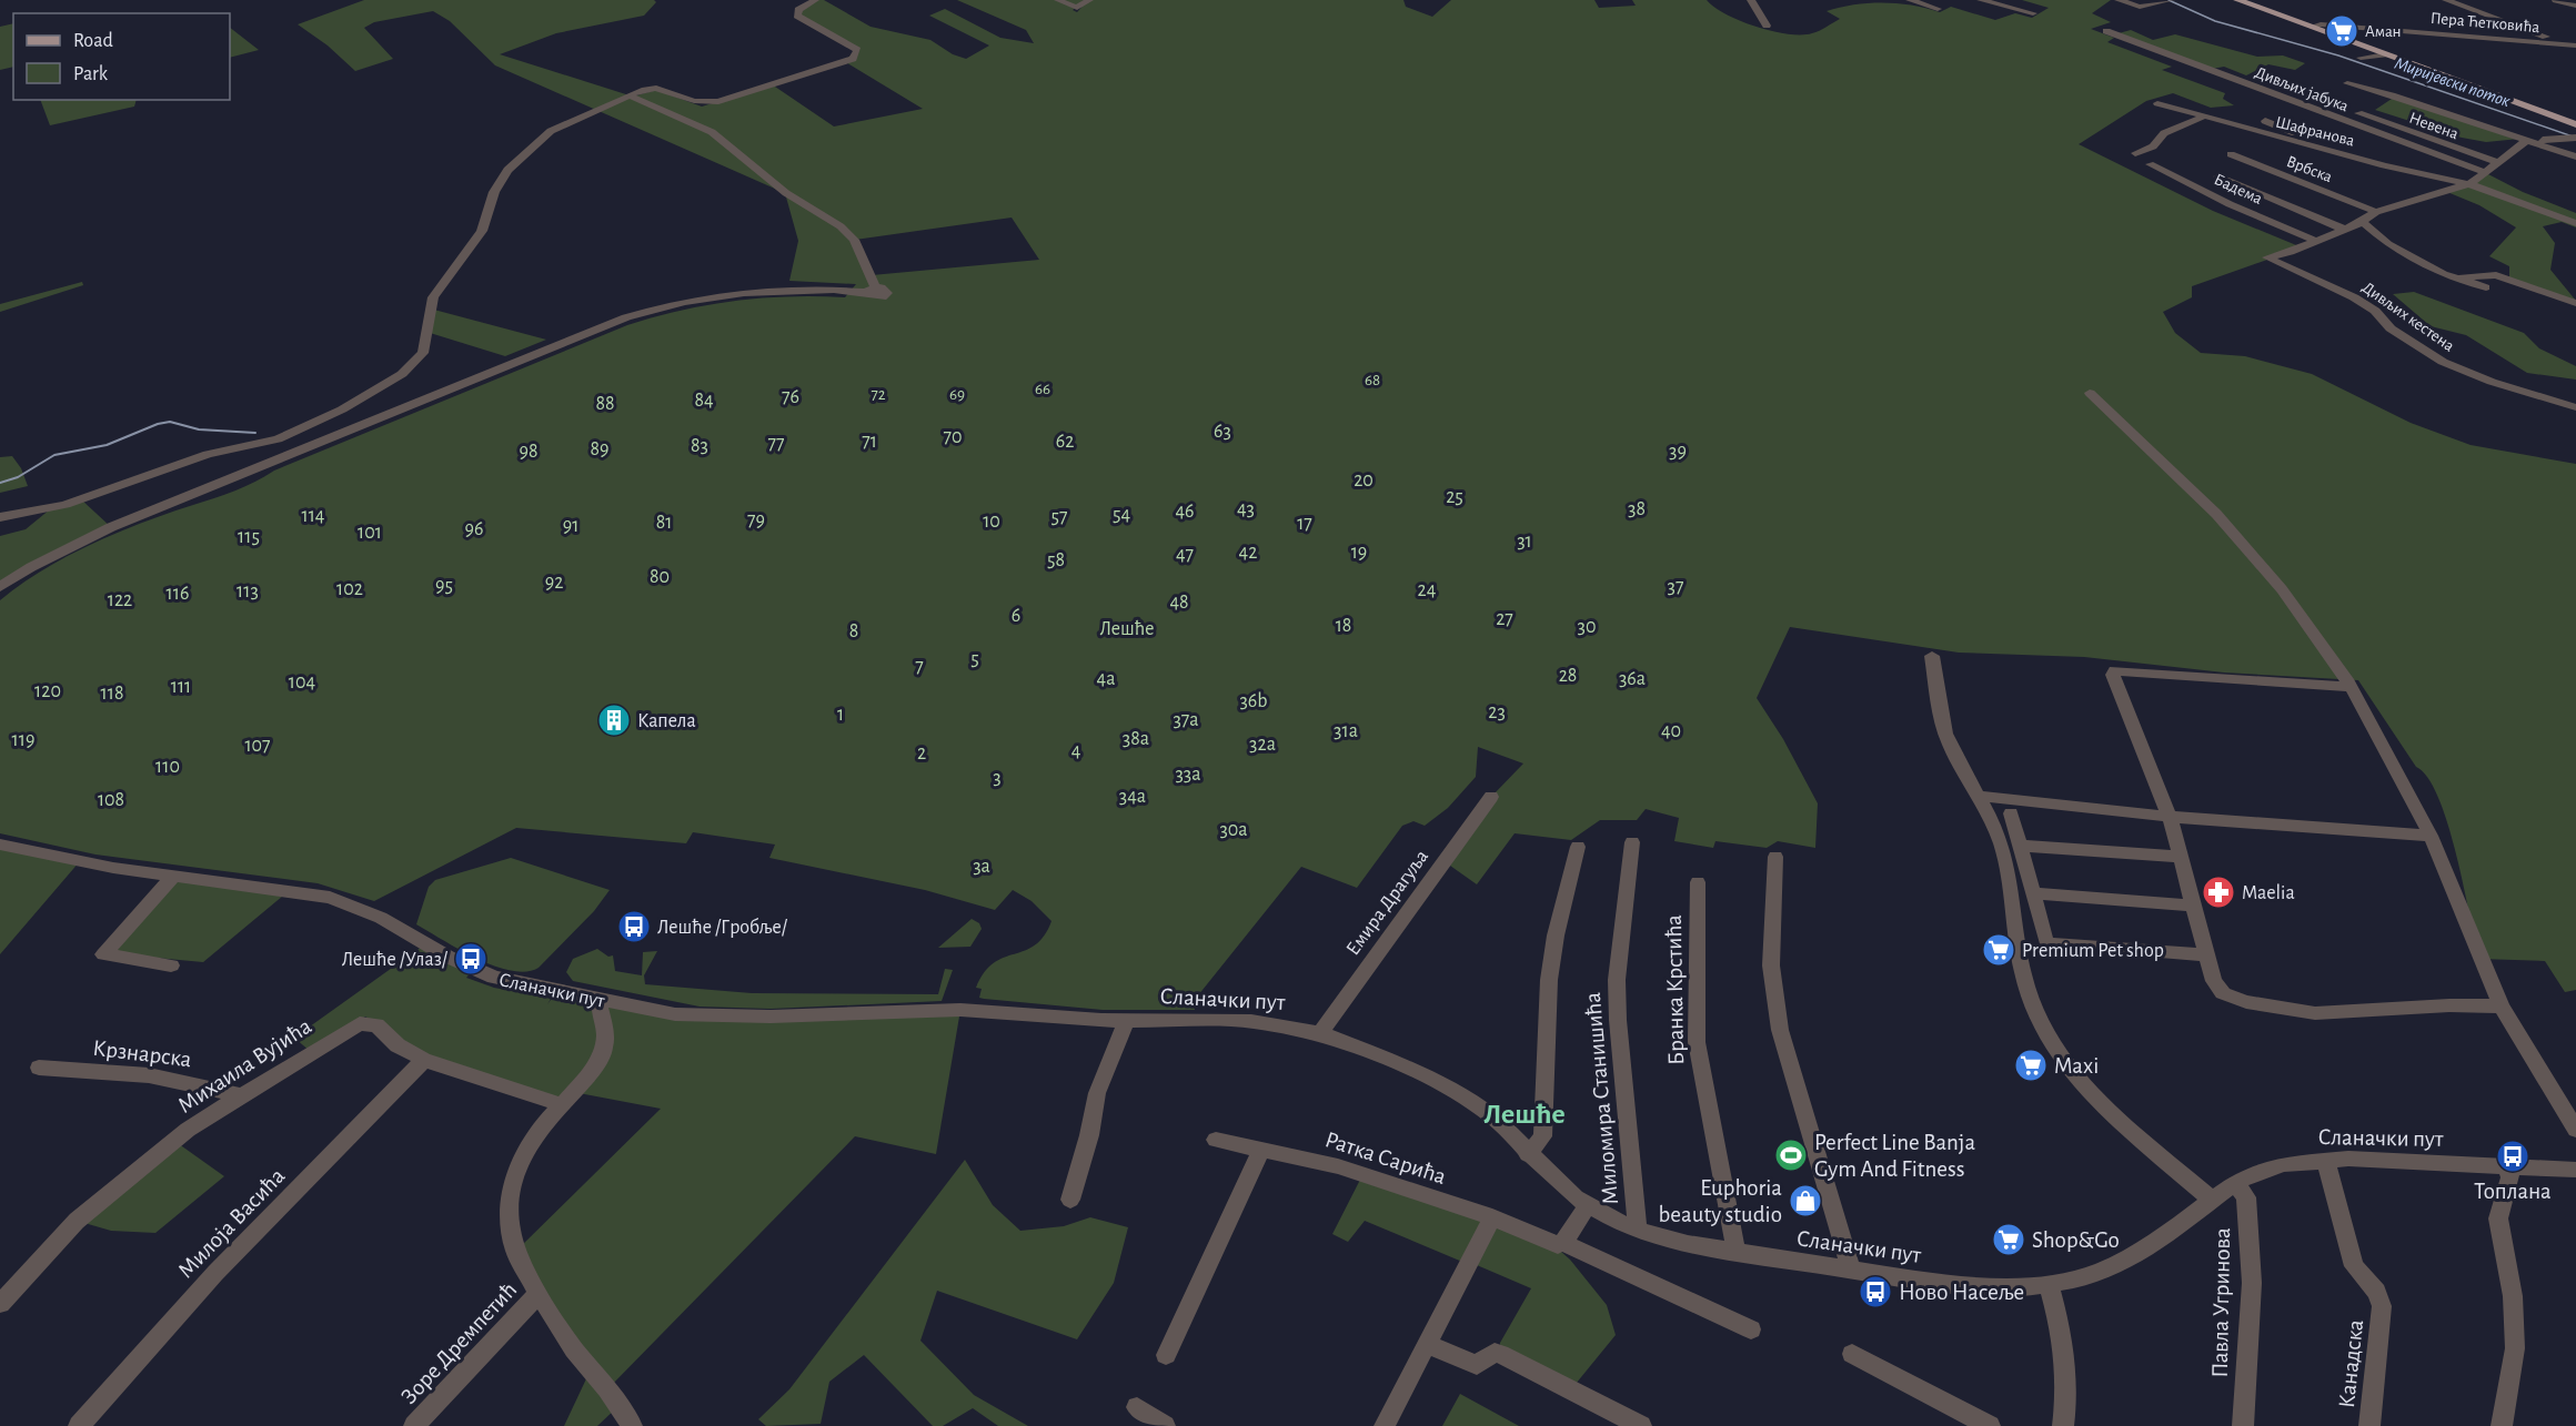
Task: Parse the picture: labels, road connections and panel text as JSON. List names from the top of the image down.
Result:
{
  "streets": {
    "street": [
      "Пера Ћетковића",
      "Дивљих јабука",
      "Невена",
      "Шафранова",
      "Врбска",
      "Бадема",
      "Дивљих кестена",
      "Емира Драгуља",
      "Сланачки пут",
      "Бранка Крстића",
      "Крзнарска",
      "Михаила Вујића",
      "Миломира Станишића",
      "Ратка Сарића",
      "Милоја Васића",
      "Павла Угринова",
      "Зоре Дремпетић",
      "Канадска"
    ]
  },
  "crossings": [
    ["Бадема", "Дивљих кестена"],
    ["Емира Драгуља", "Сланачки пут"],
    ["Сланачки пут", "Бранка Крстића"],
    ["Сланачки пут", "Миломира Станишића"],
    ["Сланачки пут", "Павла Угринова"],
    ["Сланачки пут", "Канадска"],
    ["Крзнарска", "Михаила Вујића"],
    ["Михаила Вујића", "Милоја Васића"]
  ],
  "districts": ["Лешће"],
  "water": ["Миријевски поток"],
  "parks": [
    "68",
    "66",
    "72",
    "69",
    "76",
    "84",
    "88",
    "63",
    "70",
    "71",
    "62",
    "77",
    "83",
    "89",
    "98",
    "39",
    "20",
    "25",
    "43",
    "38",
    "46",
    "54",
    "114",
    "57",
    "79",
    "10",
    "81",
    "17",
    "91",
    "96",
    "101",
    "115",
    "31",
    "42",
    "19",
    "47",
    "58",
    "80",
    "92",
    "95",
    "37",
    "102",
    "24",
    "113",
    "116",
    "122",
    "48",
    "6",
    "27",
    "18",
    "30",
    "Лешће",
    "8",
    "5",
    "7",
    "28",
    "4a",
    "36a",
    "104",
    "111",
    "120",
    "118",
    "36b",
    "23",
    "1",
    "37a",
    "31a",
    "40",
    "38a",
    "119",
    "32a",
    "107",
    "4",
    "2",
    "110",
    "33a",
    "3",
    "34a",
    "108",
    "30a",
    "3a"
  ],
  "places": {
    "supermarket": [
      "Аман",
      "Premium Pet shop",
      "Maxi",
      "Shop&Go"
    ],
    "building": ["Капела"],
    "pharmacy": ["Maelia"],
    "bus stop": [
      "Лешће /Гробље/",
      "Лешће /Улаз/",
      "Топлана",
      "Ново Насеље"
    ],
    "sports": ["Perfect Line Banja Gym And Fitness"],
    "shop": ["Euphoria beauty studio"]
  },
  "legend": ["Road", "Park"]
}
